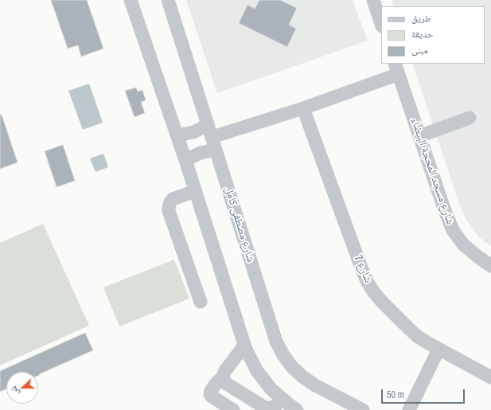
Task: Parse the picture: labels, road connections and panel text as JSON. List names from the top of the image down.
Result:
{
  "streets": {
    "street": ["شارع مسجد المحجة البيضاء", "شارع مصطفى كامل", "شارع 7"]
  },
  "legend": ["طريق", "حديقة", "مبنى"],
  "scale_bar": "50 m",
  "north": "left"
}
